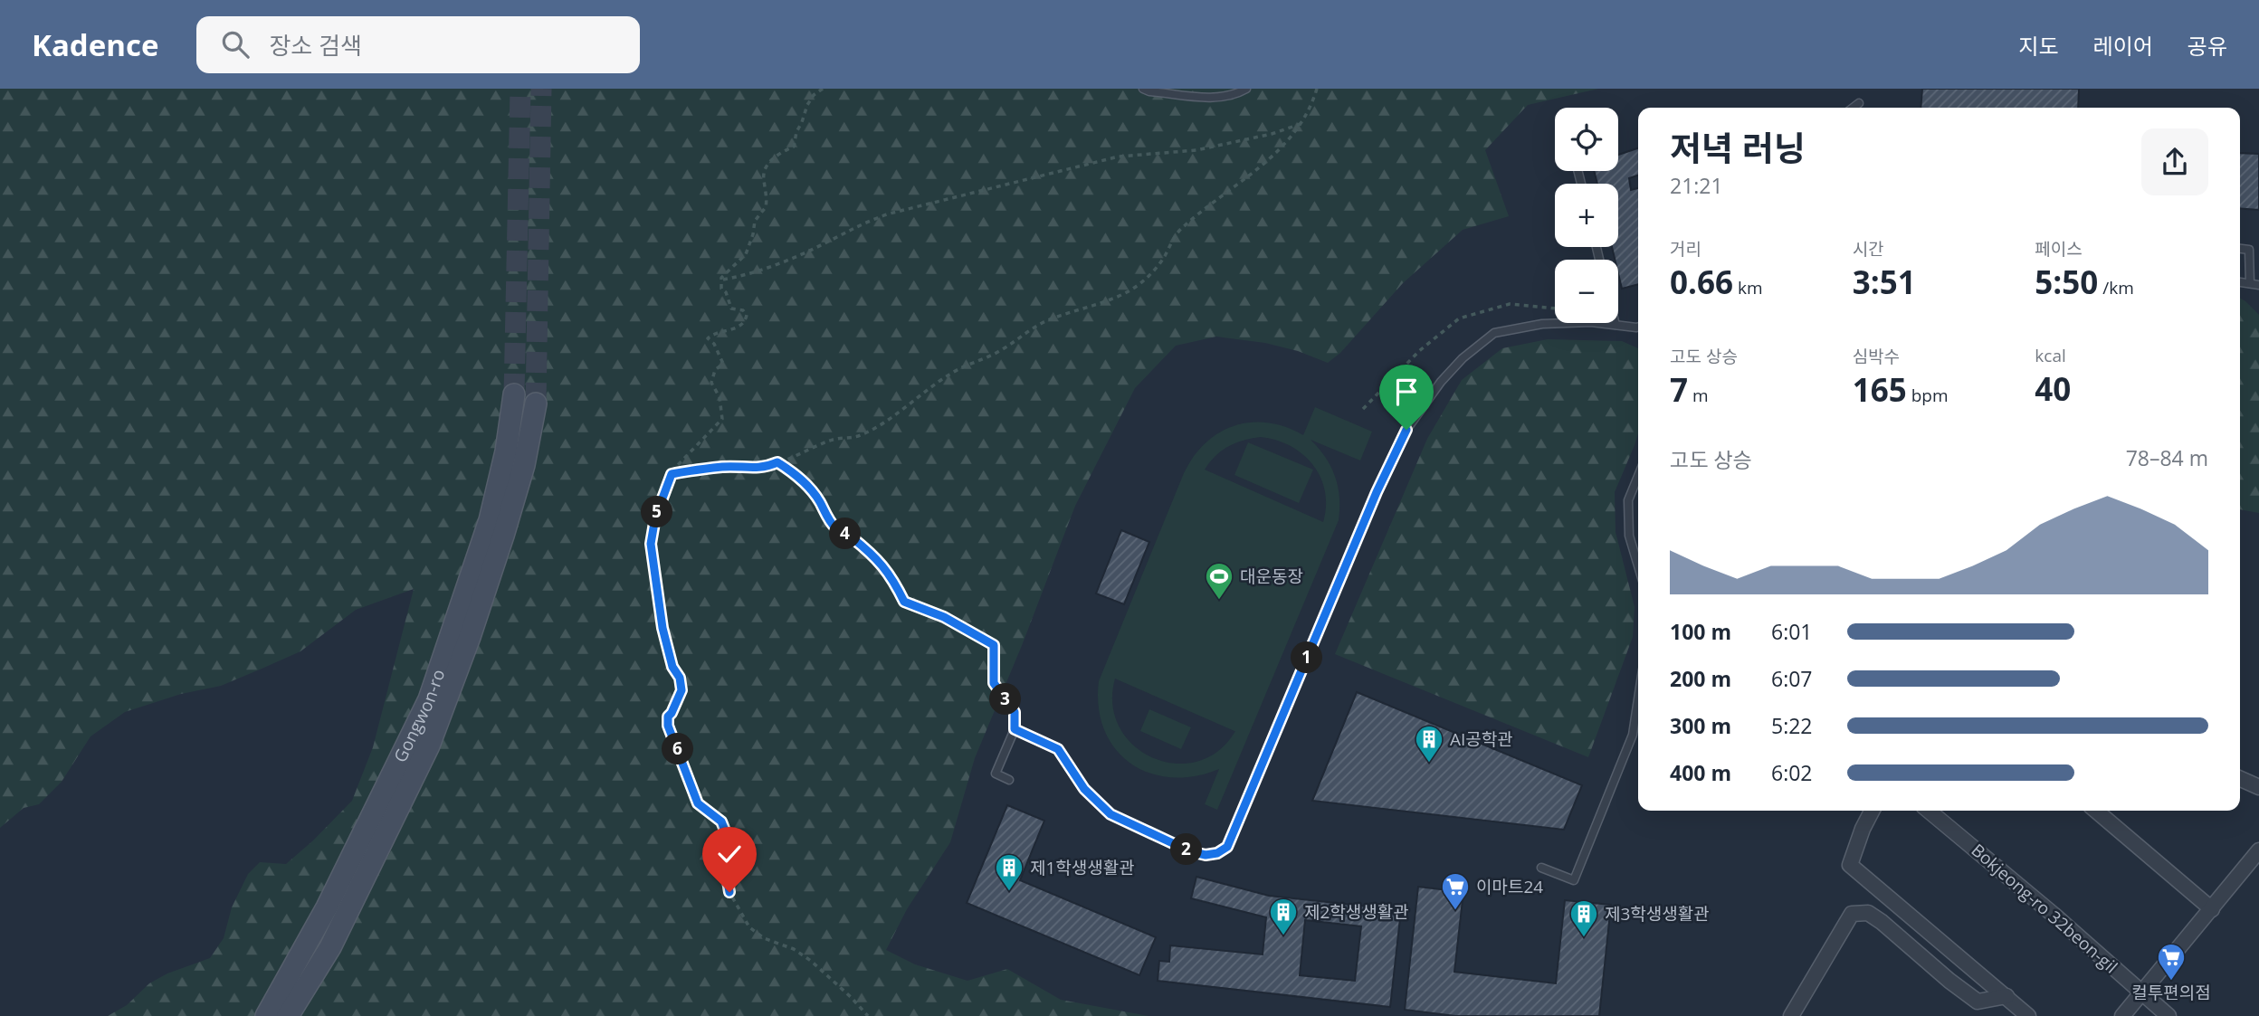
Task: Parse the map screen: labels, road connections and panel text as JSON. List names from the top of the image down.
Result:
{
  "streets": {
    "main road": ["Gongwon-ro"],
    "street": ["Bokjeong-ro 32beon-gil"]
  },
  "places": {
    "sports": ["대운동장"],
    "building": [
      "AI공학관",
      "제1학생생활관",
      "제2학생생활관",
      "제3학생생활관"
    ],
    "supermarket": ["이마트24", "컬투편의점"]
  },
  "page": {
    "header": "Kadence",
    "search": "장소 검색",
    "nav": ["지도", "레이어", "공유"],
    "map_buttons": ["+", "−"],
    "heading": ["저녁 러닝", "21:21"],
    "stats": [
      ["거리", "0.66 km"],
      ["시간", "3:51"],
      ["페이스", "5:50 /km"],
      ["고도 상승", "7 m"],
      ["심박수", "165 bpm"],
      ["kcal", "40"]
    ],
    "chart": ["고도 상승", "78–84 m"],
    "pins": [
      "5",
      "4",
      "1",
      "3",
      "6",
      "2"
    ],
    "list": [
      {
        "name": "100 m",
        "note": "6:01"
      },
      {
        "name": "200 m",
        "note": "6:07"
      },
      {
        "name": "300 m",
        "note": "5:22"
      },
      {
        "name": "400 m",
        "note": "6:02"
      }
    ]
  }
}
